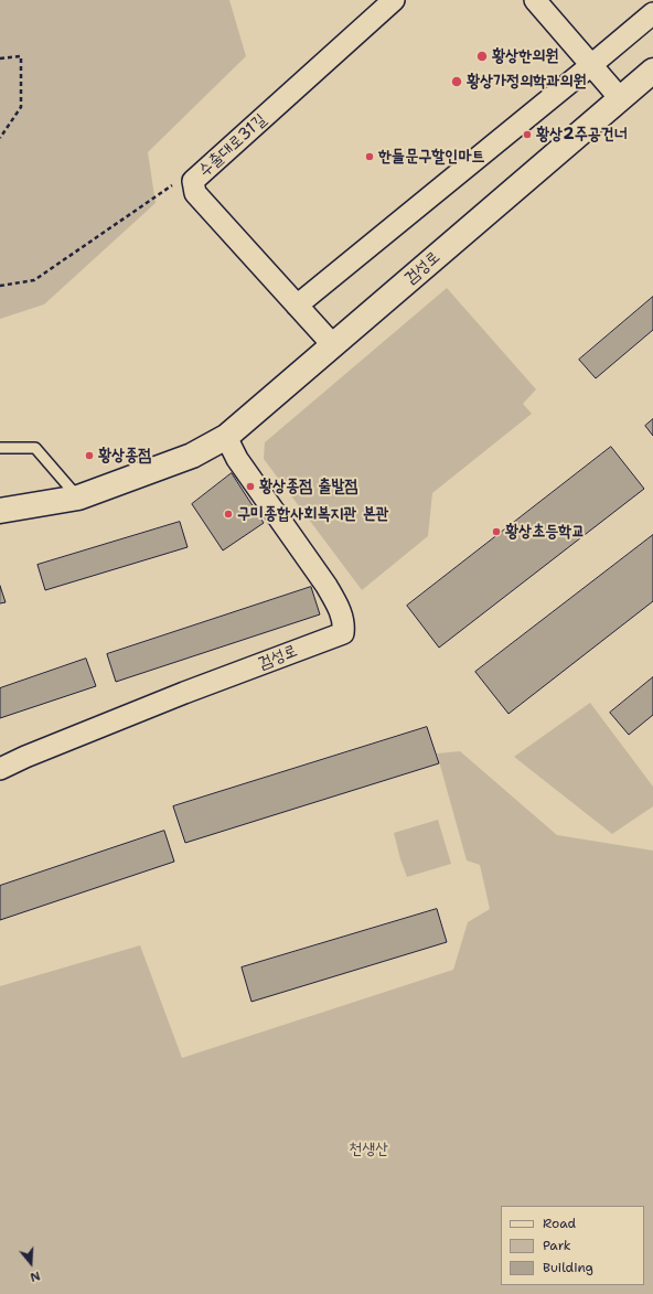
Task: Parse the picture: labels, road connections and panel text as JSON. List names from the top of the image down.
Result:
{
  "streets": {
    "street": ["수출대로31길", "검성로"]
  },
  "crossings": [
    ["수출대로31길", "검성로"]
  ],
  "parks": ["천생산"],
  "places": [
    "황상한의원",
    "황상가정의학과의원",
    "황상2주공건너",
    "한들문구할인마트",
    "황상종점",
    "황상종점 출발점",
    "구미종합사회복지관 본관",
    "황상초등학교"
  ],
  "legend": ["Road", "Park", "Building"],
  "north": "bottom"
}
